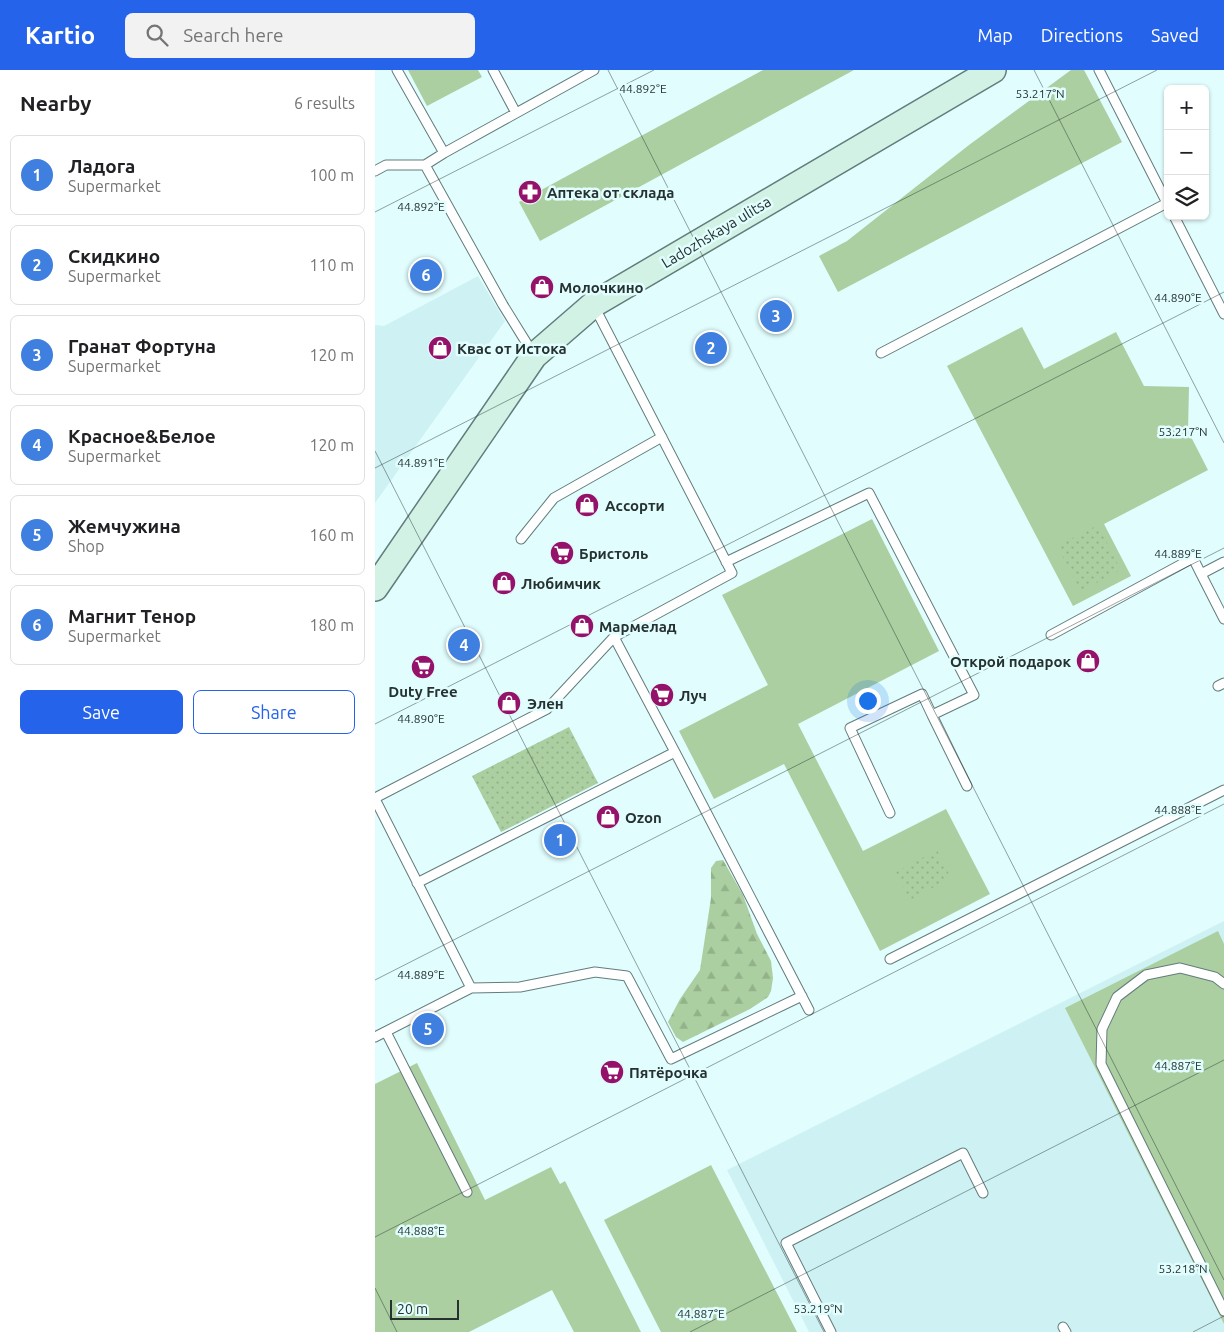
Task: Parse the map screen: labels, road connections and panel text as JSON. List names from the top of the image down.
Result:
{
  "streets": {
    "street": ["Ladozhskaya ulitsa"]
  },
  "places": {
    "pharmacy": ["Аптека от склада"],
    "shop": [
      "Молочкино",
      "Квас от Истока",
      "Ассорти",
      "Любимчик",
      "Мармелад",
      "Открой подарок",
      "Элен",
      "Ozon"
    ],
    "supermarket": [
      "Бристоль",
      "Duty Free",
      "Луч",
      "Пятёрочка"
    ]
  },
  "scale_bar": "20 m",
  "page": {
    "header": "Kartio",
    "search": "Search here",
    "nav": ["Map", "Directions", "Saved"],
    "heading": ["Nearby", "6 results"],
    "map_buttons": ["+", "−"],
    "list": [
      {
        "mark": "1",
        "name": "Ладога",
        "note": "Supermarket",
        "value": "100 m"
      },
      {
        "mark": "2",
        "name": "Скидкино",
        "note": "Supermarket",
        "value": "110 m"
      },
      {
        "mark": "3",
        "name": "Гранат Фортуна",
        "note": "Supermarket",
        "value": "120 m"
      },
      {
        "mark": "4",
        "name": "Красное&Белое",
        "note": "Supermarket",
        "value": "120 m"
      },
      {
        "mark": "5",
        "name": "Жемчужина",
        "note": "Shop",
        "value": "160 m"
      },
      {
        "mark": "6",
        "name": "Магнит Тенор",
        "note": "Supermarket",
        "value": "180 m"
      }
    ],
    "pins": [
      "6",
      "3",
      "2",
      "4",
      "1",
      "5"
    ],
    "buttons": ["Save", "Share"],
    "scale": "20 m"
  },
  "coordinates": [
    "44.892°E",
    "53.217°N",
    "44.890°E",
    "44.891°E",
    "44.889°E",
    "44.888°E",
    "44.887°E",
    "53.218°N",
    "53.219°N"
  ]
}
